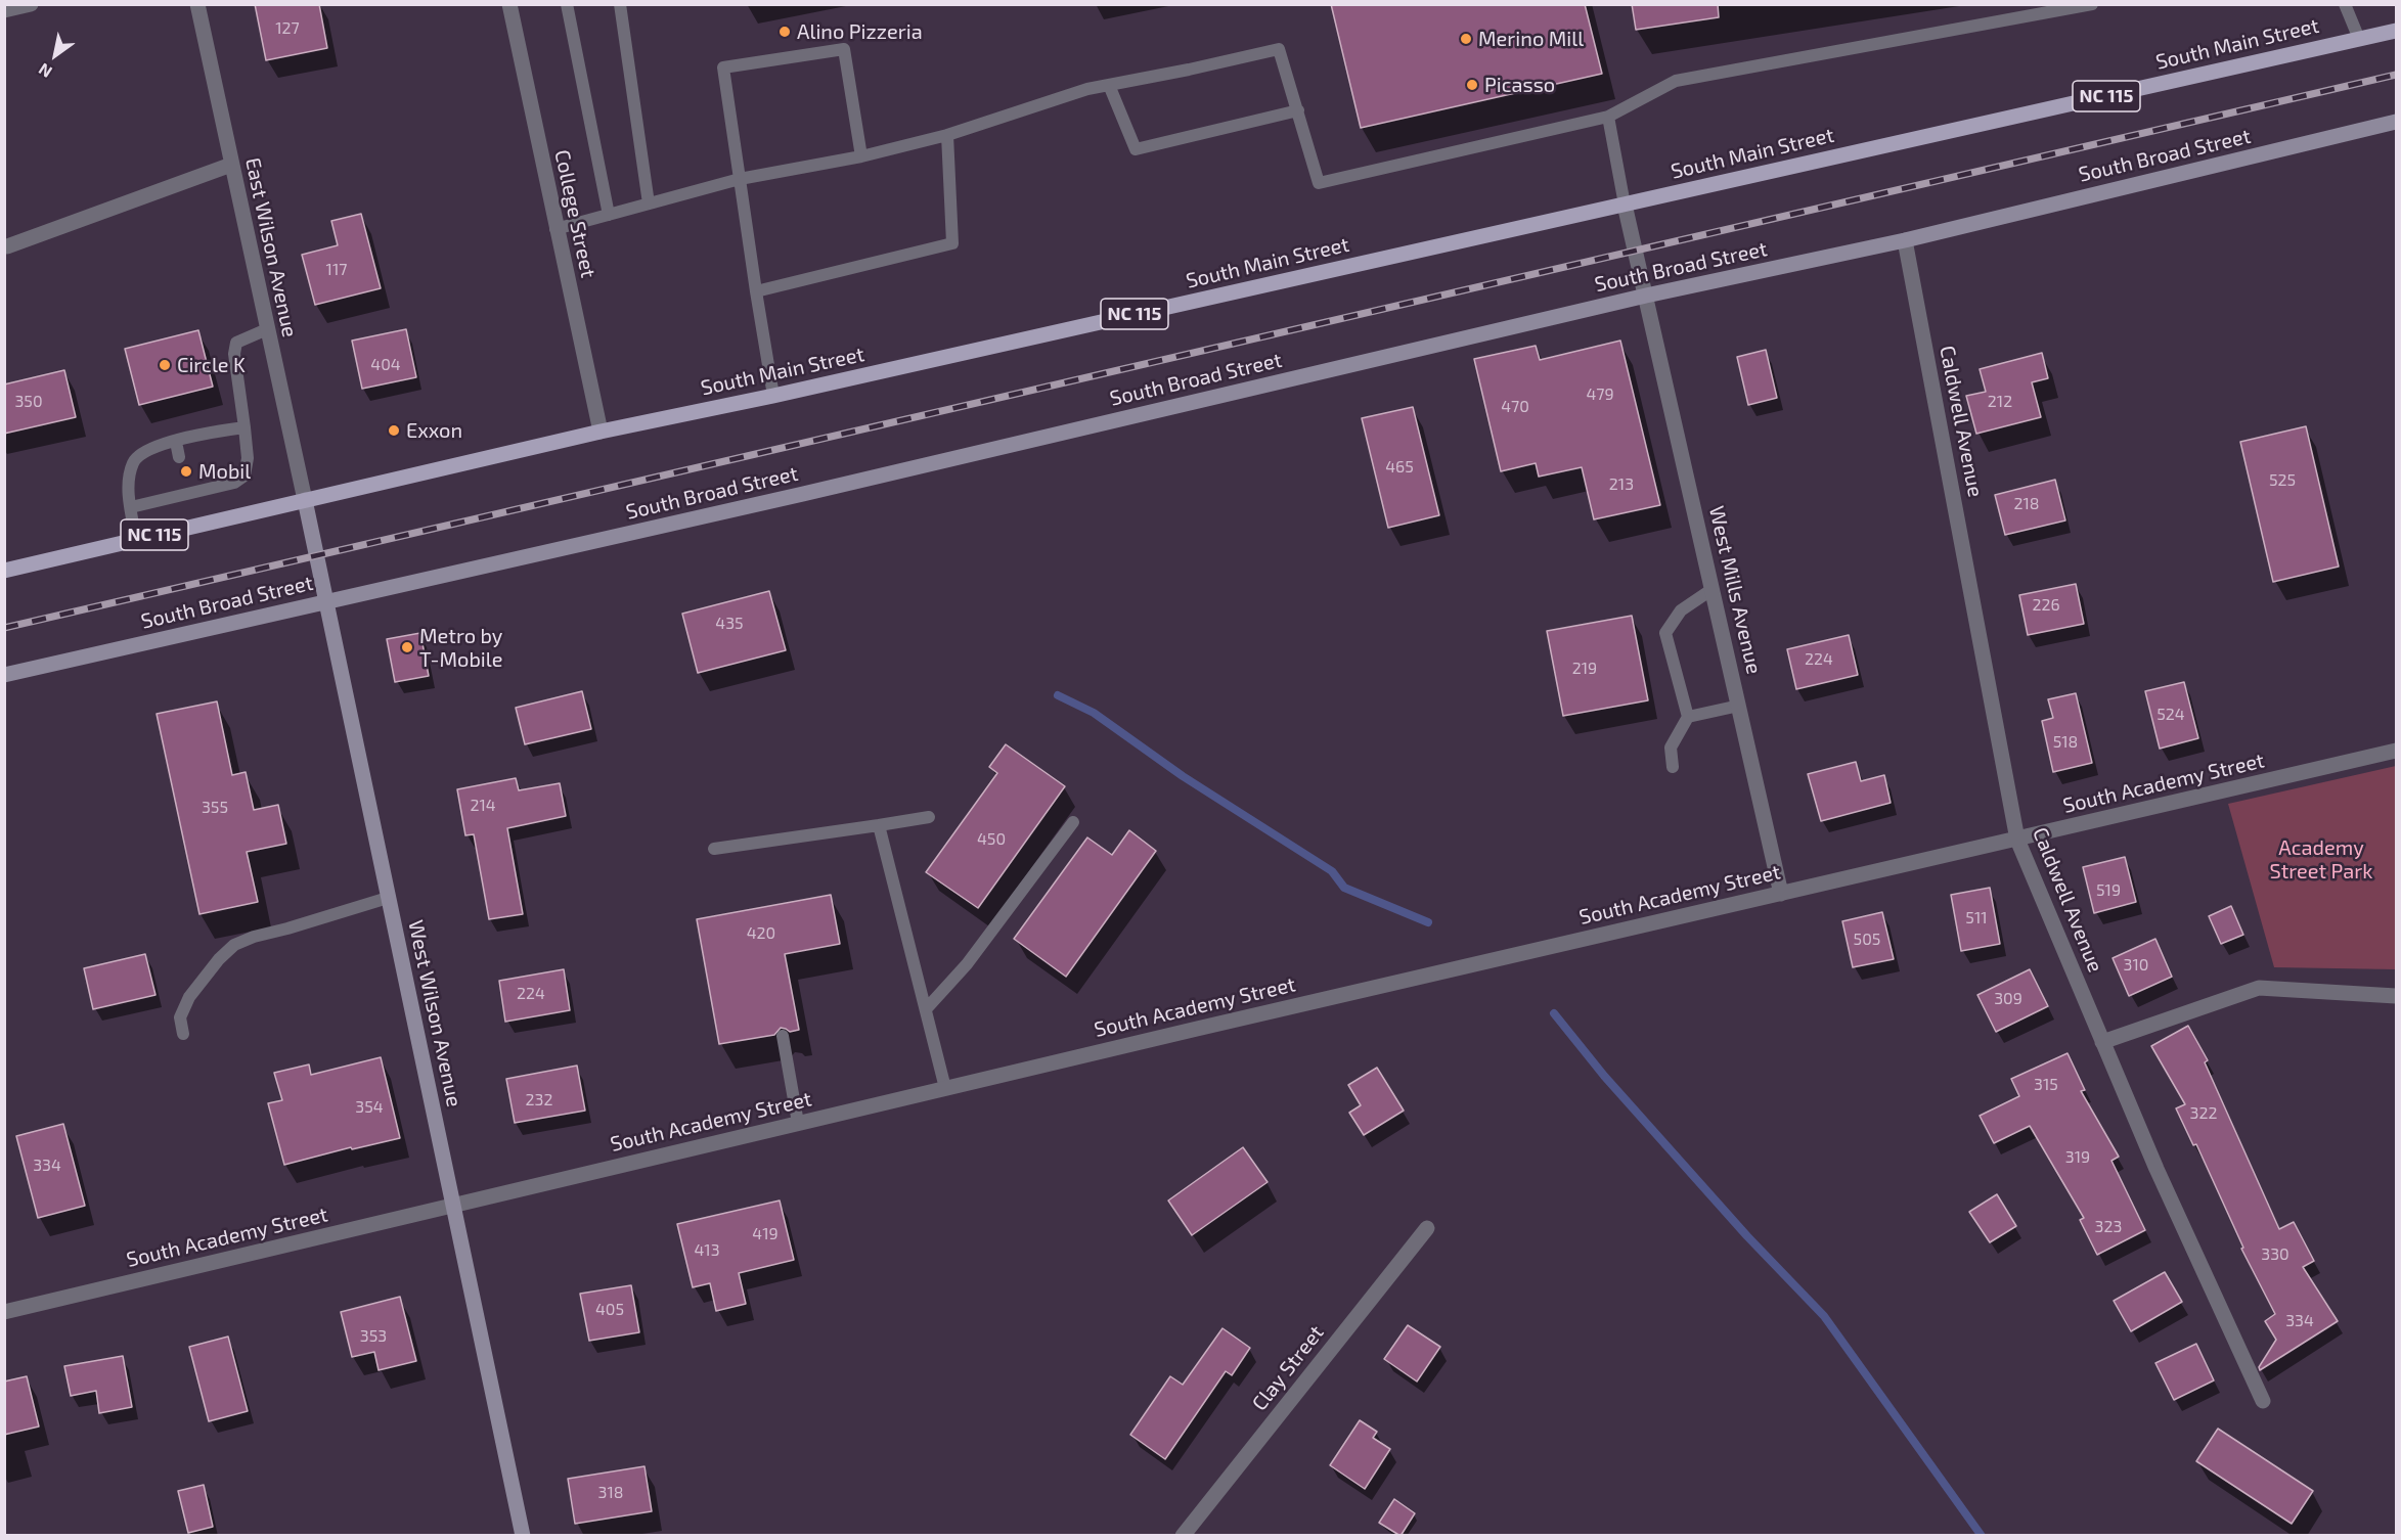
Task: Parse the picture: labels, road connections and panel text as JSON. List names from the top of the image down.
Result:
{
  "streets": {
    "main road": ["South Main Street", "NC 115"],
    "street": [
      "South Broad Street",
      "College Street",
      "East Wilson Avenue",
      "Caldwell Avenue",
      "West Mills Avenue",
      "South Academy Street",
      "West Wilson Avenue",
      "Clay Street"
    ]
  },
  "crossings": [
    ["South Main Street", "College Street"],
    ["South Main Street", "East Wilson Avenue"],
    ["South Main Street", "West Mills Avenue"],
    ["South Main Street", "West Wilson Avenue"],
    ["South Broad Street", "Caldwell Avenue"],
    ["South Broad Street", "West Mills Avenue"],
    ["South Broad Street", "West Wilson Avenue"],
    ["East Wilson Avenue", "West Wilson Avenue"],
    ["Caldwell Avenue", "South Academy Street"],
    ["West Mills Avenue", "South Academy Street"],
    ["South Academy Street", "West Wilson Avenue"]
  ],
  "parks": ["Academy Street Park"],
  "places": [
    "Alino Pizzeria",
    "Merino Mill",
    "Picasso",
    "Circle K",
    "Exxon",
    "Mobil",
    "Metro by T-Mobile"
  ],
  "house_numbers": [
    "127",
    "117",
    "404",
    "479",
    "350",
    "212",
    "470",
    "465",
    "525",
    "213",
    "218",
    "226",
    "435",
    "224",
    "219",
    "524",
    "518",
    "214",
    "355",
    "450",
    "519",
    "511",
    "420",
    "505",
    "310",
    "224",
    "309",
    "315",
    "232",
    "354",
    "322",
    "319",
    "334",
    "323",
    "419",
    "413",
    "330",
    "405",
    "334",
    "353",
    "318"
  ],
  "north": "bottom left"
}
